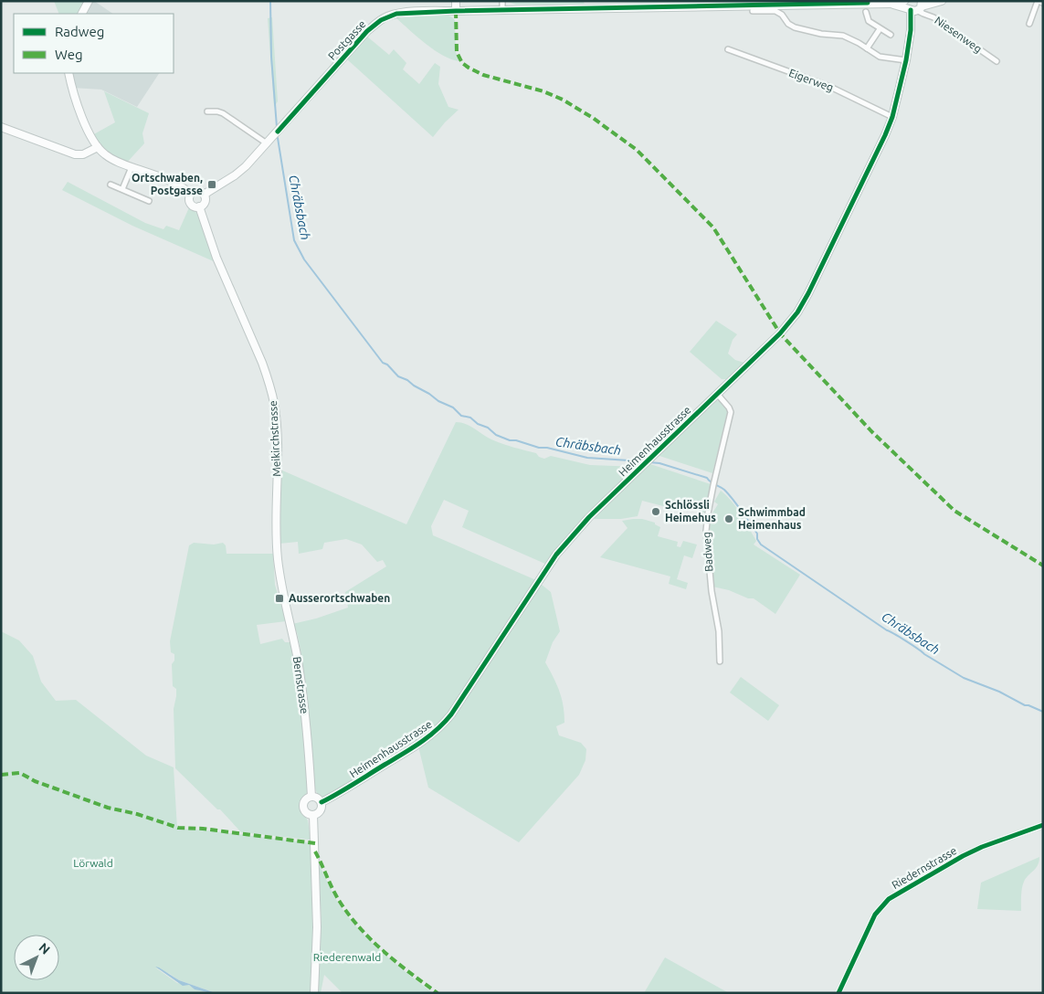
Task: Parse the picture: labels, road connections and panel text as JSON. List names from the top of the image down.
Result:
{
  "streets": {
    "main road": [
      "Postgasse",
      "Meikirchstrasse",
      "Heimenhausstrasse",
      "Bernstrasse"
    ],
    "street": [
      "Niesenweg",
      "Eigerweg",
      "Badweg",
      "Riedernstrasse"
    ]
  },
  "crossings": [
    ["Niesenweg", "Heimenhausstrasse"],
    ["Postgasse", "Meikirchstrasse"],
    ["Eigerweg", "Heimenhausstrasse"],
    ["Meikirchstrasse", "Bernstrasse"],
    ["Heimenhausstrasse", "Badweg"],
    ["Heimenhausstrasse", "Bernstrasse"]
  ],
  "water": ["Chräbsbach"],
  "parks": ["Lörwald", "Riederenwald"],
  "places": {
    "transit": ["Ortschwaben, Postgasse", "Ausserortschwaben"],
    "other": ["Schlössli Heimehus", "Schwimmbad Heimenhaus"]
  },
  "legend": ["Radweg", "Weg"],
  "north": "top right"
}
